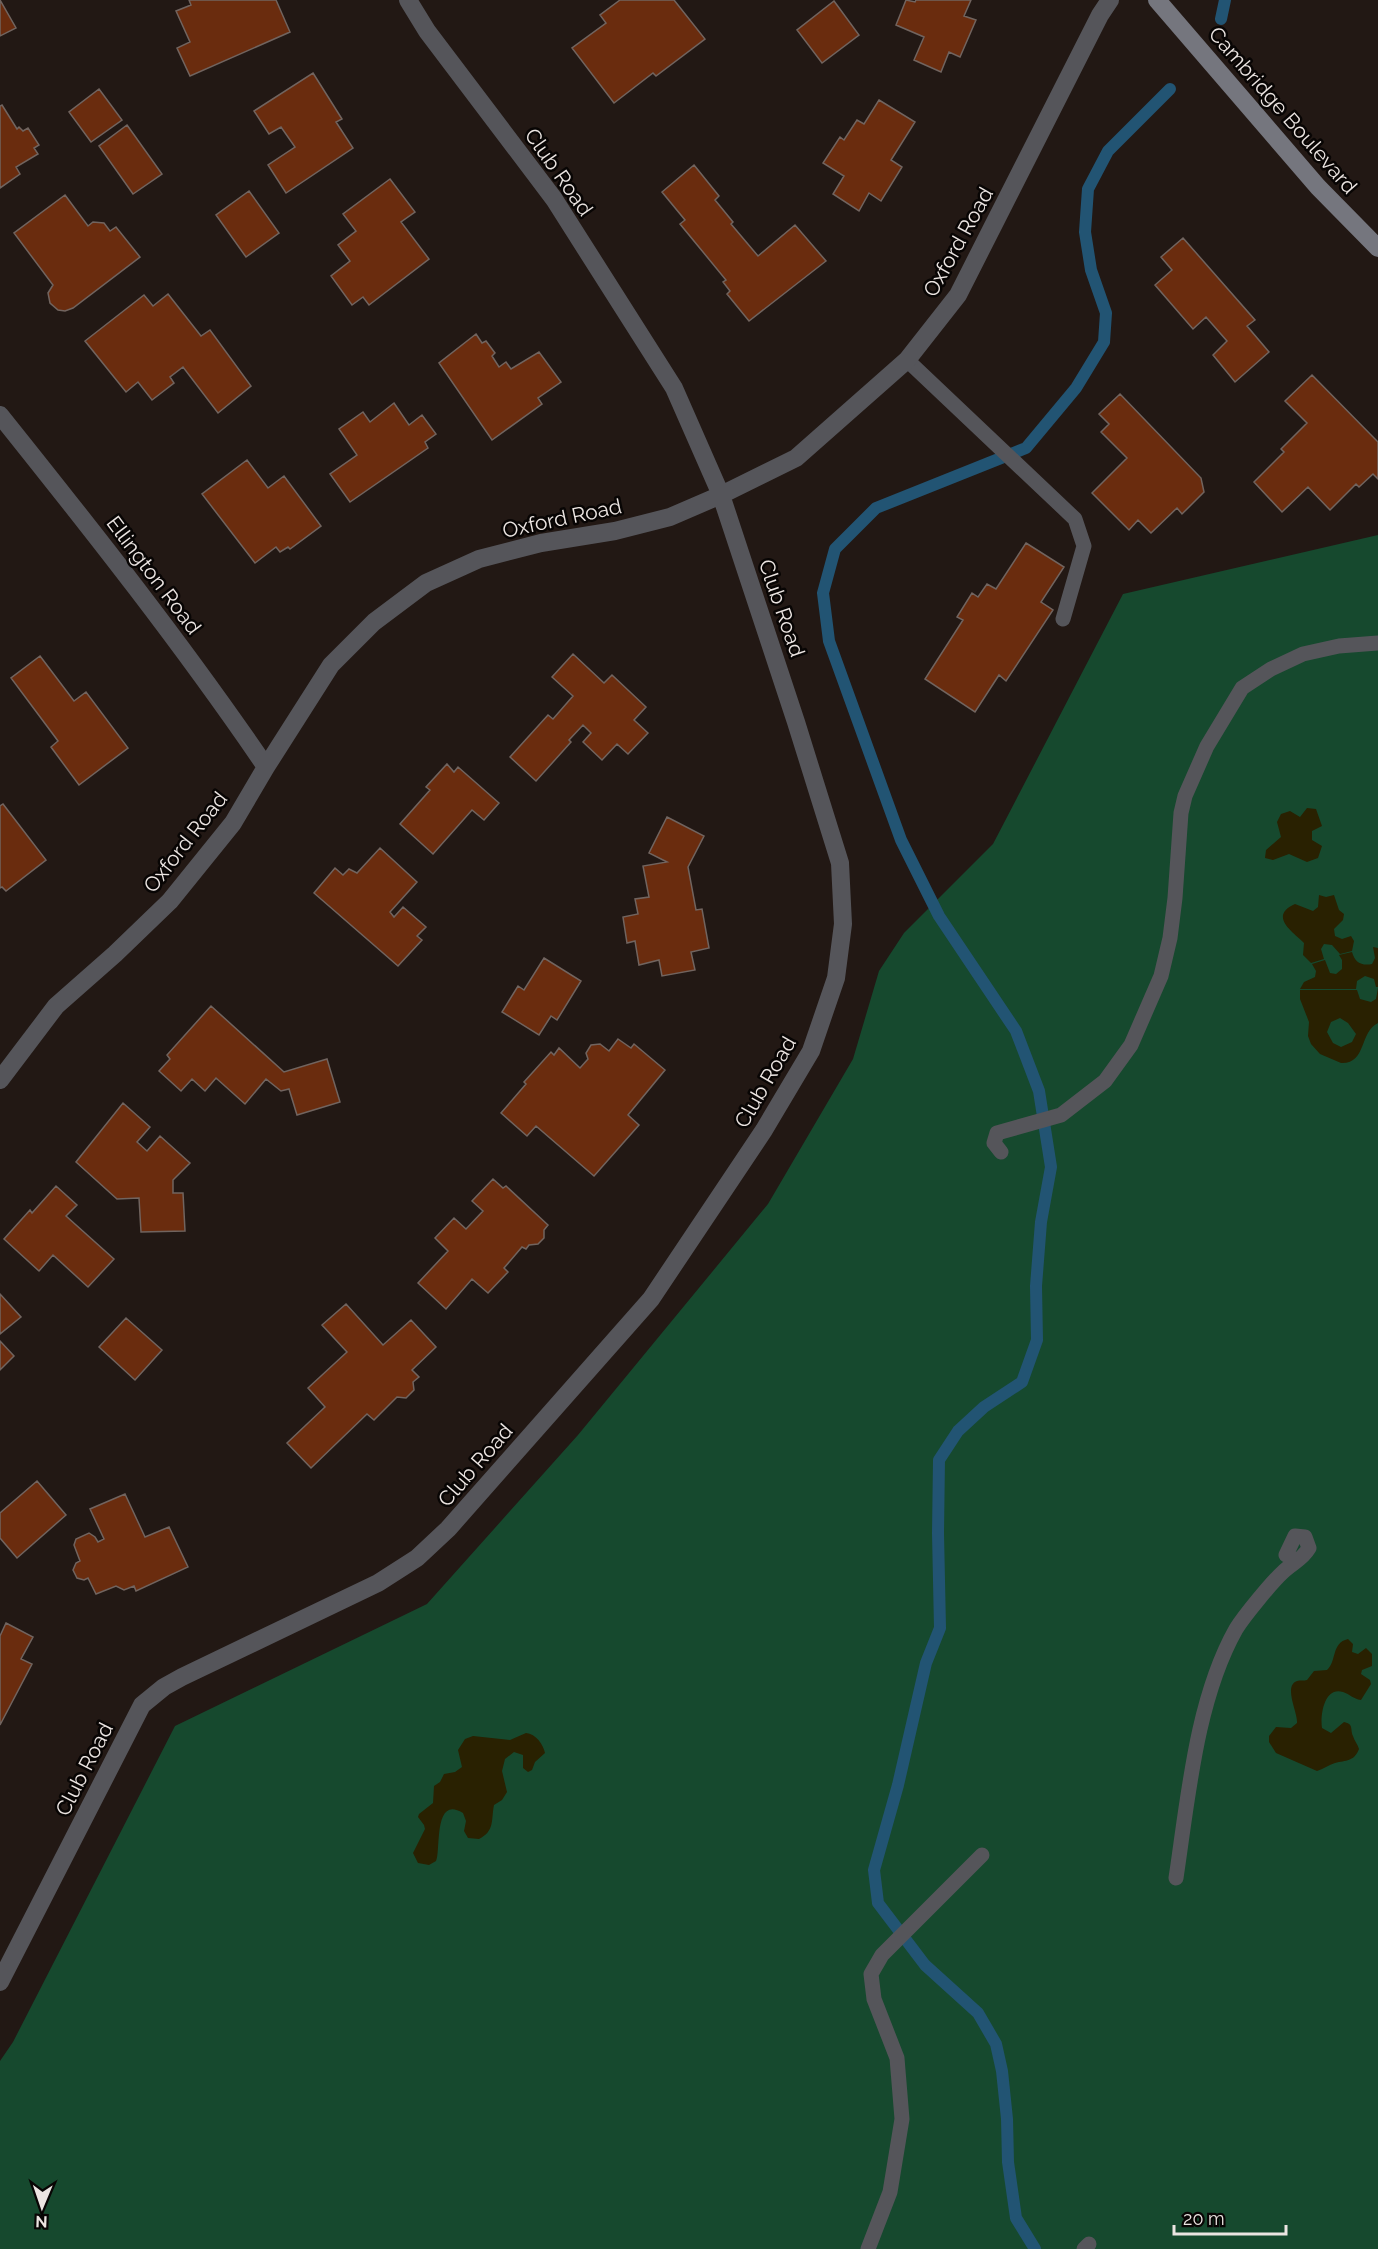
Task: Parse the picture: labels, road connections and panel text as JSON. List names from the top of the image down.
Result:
{
  "streets": {
    "street": [
      "Cambridge Boulevard",
      "Club Road",
      "Oxford Road",
      "Ellington Road"
    ]
  },
  "crossings": [
    ["Club Road", "Oxford Road"],
    ["Oxford Road", "Ellington Road"]
  ],
  "scale_bar": "20 m",
  "north": "bottom"
}
